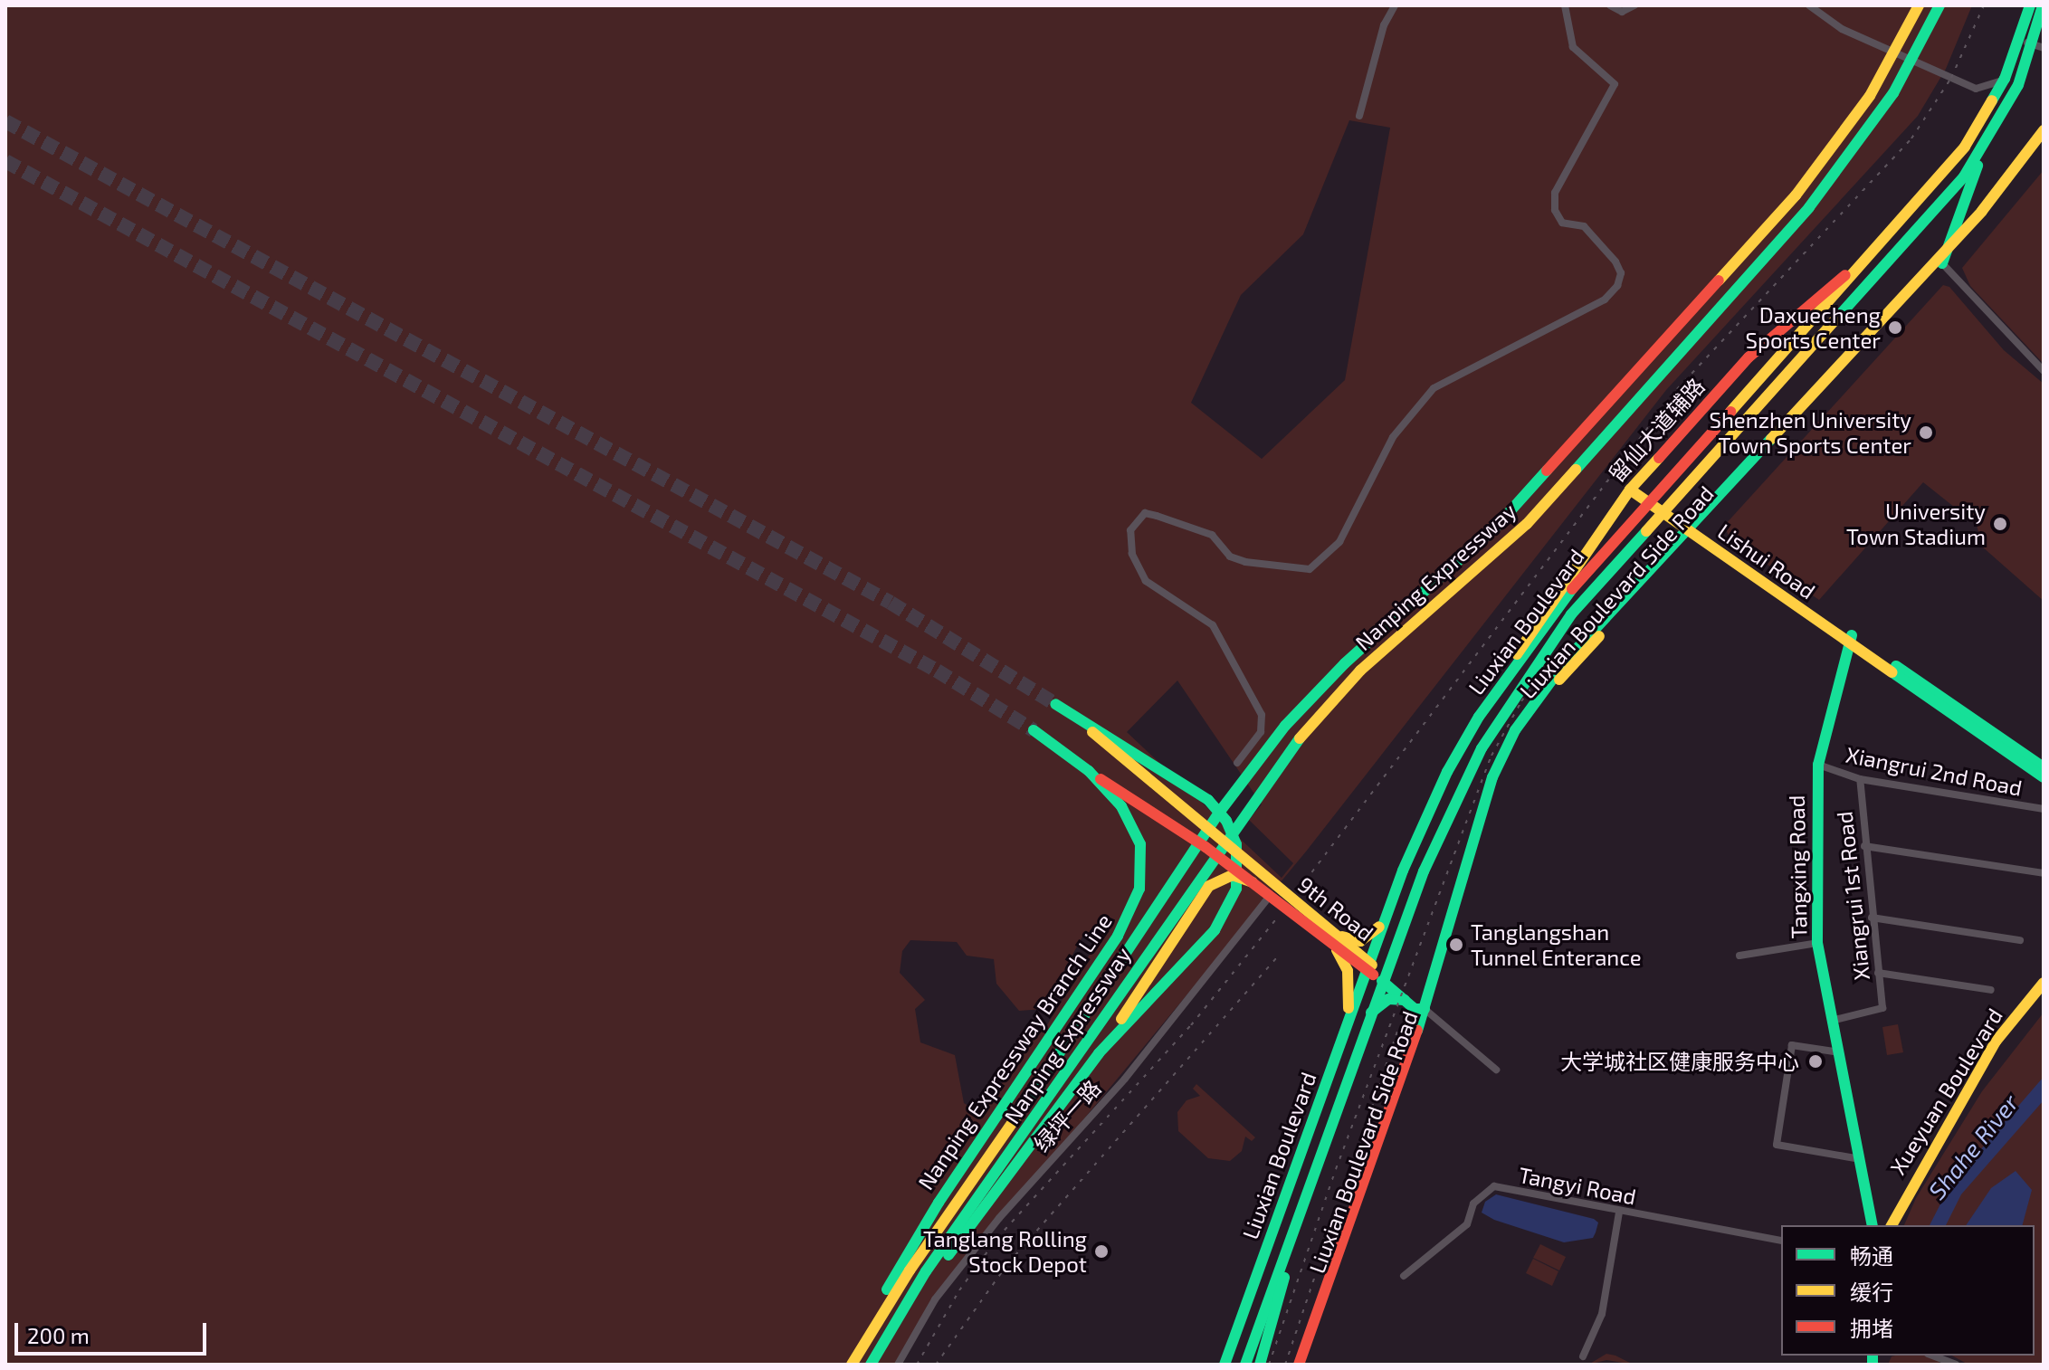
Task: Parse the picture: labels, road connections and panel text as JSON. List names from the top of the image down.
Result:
{
  "streets": {
    "main road": [
      "留仙大道辅路",
      "Lishui Road",
      "Nanping Expressway",
      "Liuxian Boulevard Side Road",
      "Liuxian Boulevard",
      "Tangxing Road",
      "9th Road",
      "Nanping Expressway Branch Line",
      "Xueyuan Boulevard"
    ],
    "street": [
      "Xiangrui 2nd Road",
      "Xiangrui 1st Road",
      "绿坪一路",
      "Tangyi Road"
    ]
  },
  "crossings": [
    ["留仙大道辅路", "Lishui Road"],
    ["留仙大道辅路", "Liuxian Boulevard"],
    ["Lishui Road", "Liuxian Boulevard Side Road"],
    ["Lishui Road", "Tangxing Road"],
    ["Nanping Expressway", "Nanping Expressway Branch Line"],
    ["Liuxian Boulevard", "9th Road"],
    ["Xiangrui 2nd Road", "Tangxing Road"],
    ["Xiangrui 2nd Road", "Xiangrui 1st Road"],
    ["Tangxing Road", "Xiangrui 1st Road"],
    ["9th Road", "Nanping Expressway Branch Line"],
    ["9th Road", "绿坪一路"]
  ],
  "water": ["Shahe River"],
  "places": [
    "Daxuecheng Sports Center",
    "Shenzhen University Town Sports Center",
    "University Town Stadium",
    "Tanglangshan Tunnel Enterance",
    "大学城社区健康服务中心",
    "Tanglang Rolling Stock Depot"
  ],
  "legend": ["畅通", "缓行", "拥堵"],
  "scale_bar": "200 m"
}
